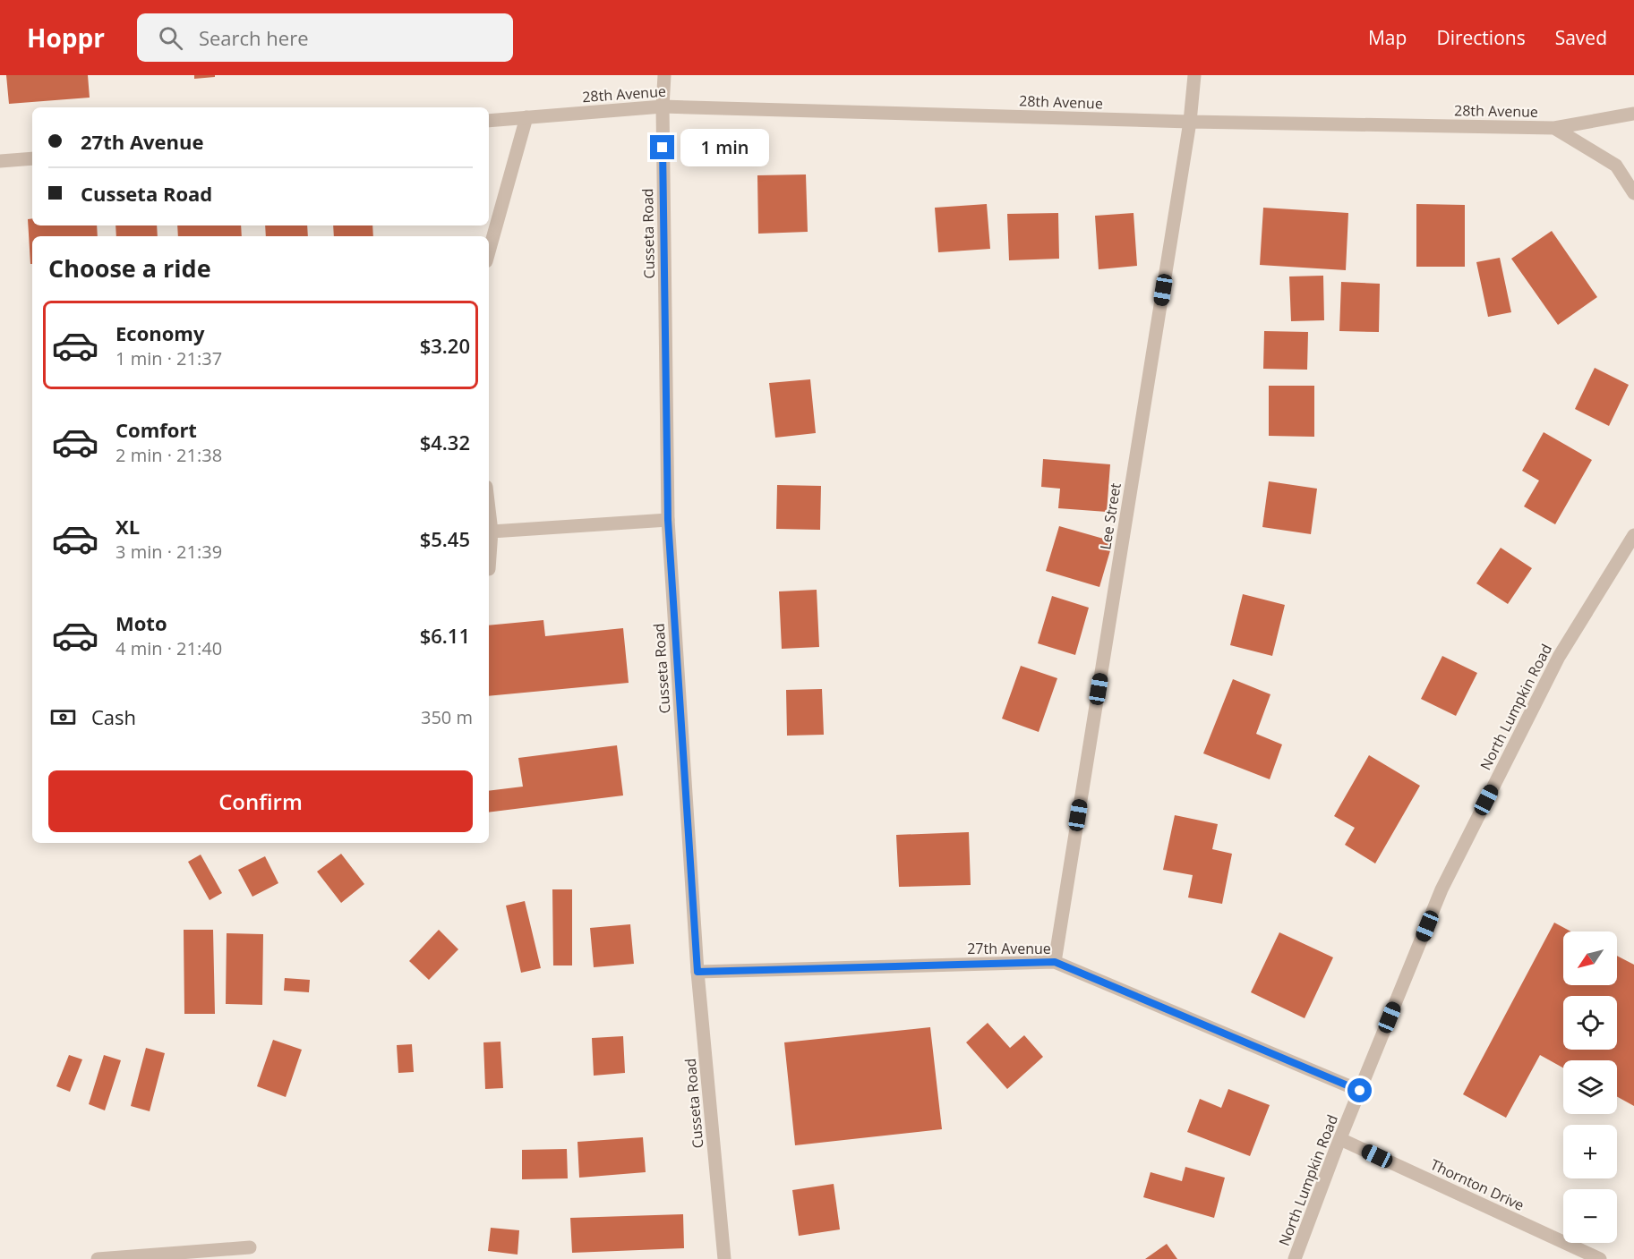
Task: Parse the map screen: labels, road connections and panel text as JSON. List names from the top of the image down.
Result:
{
  "streets": {
    "street": [
      "28th Avenue",
      "Cusseta Road",
      "Lee Street",
      "North Lumpkin Road",
      "27th Avenue",
      "Thornton Drive"
    ]
  },
  "crossings": [
    ["28th Avenue", "Cusseta Road"],
    ["28th Avenue", "Lee Street"],
    ["Cusseta Road", "27th Avenue"],
    ["Lee Street", "27th Avenue"],
    ["North Lumpkin Road", "27th Avenue"],
    ["North Lumpkin Road", "Thornton Drive"]
  ],
  "north": "bottom left",
  "page": {
    "header": "Hoppr",
    "search": "Search here",
    "nav": ["Map", "Directions", "Saved"],
    "banner": ["27th Avenue", "Cusseta Road"],
    "bubble": "1 min",
    "heading": "Choose a ride",
    "list": [
      {
        "name": "Economy",
        "note": "1 min · 21:37",
        "value": "$3.20"
      },
      {
        "name": "Comfort",
        "note": "2 min · 21:38",
        "value": "$4.32"
      },
      {
        "name": "XL",
        "note": "3 min · 21:39",
        "value": "$5.45"
      },
      {
        "name": "Moto",
        "note": "4 min · 21:40",
        "value": "$6.11"
      }
    ],
    "pay": ["Cash", "350 m"],
    "buttons": "Confirm",
    "map_buttons": ["+", "−"]
  }
}
